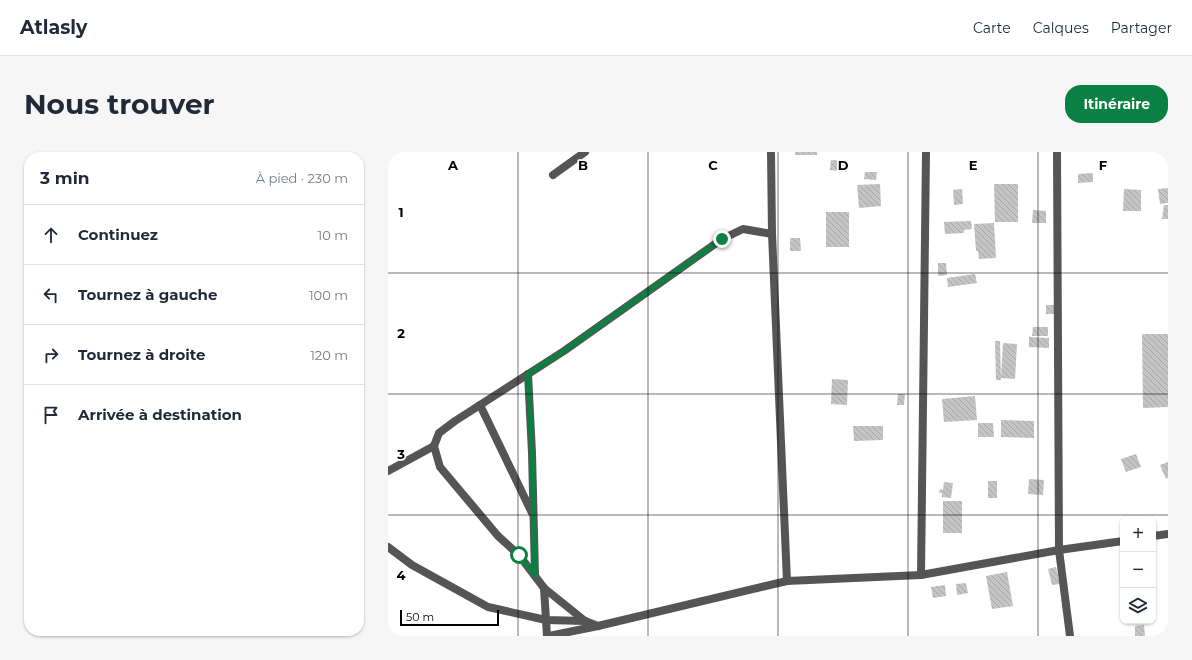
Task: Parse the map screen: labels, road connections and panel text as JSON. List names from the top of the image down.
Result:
{
  "scale_bar": "50 m",
  "page": {
    "header": "Atlasly",
    "nav": ["Carte", "Calques", "Partager"],
    "buttons": "Itinéraire",
    "title": "Nous trouver",
    "heading": ["3 min", "À pied · 230 m"],
    "list": [
      ["Continuez", "10 m"],
      ["Tournez à gauche", "100 m"],
      ["Tournez à droite", "120 m"],
      "Arrivée à destination"
    ],
    "map_buttons": ["+", "−"],
    "scale": "50 m"
  },
  "grid": {
    "columns": [
      "A",
      "B",
      "C",
      "D",
      "E",
      "F"
    ],
    "rows": [
      "1",
      "2",
      "3",
      "4"
    ]
  }
}
